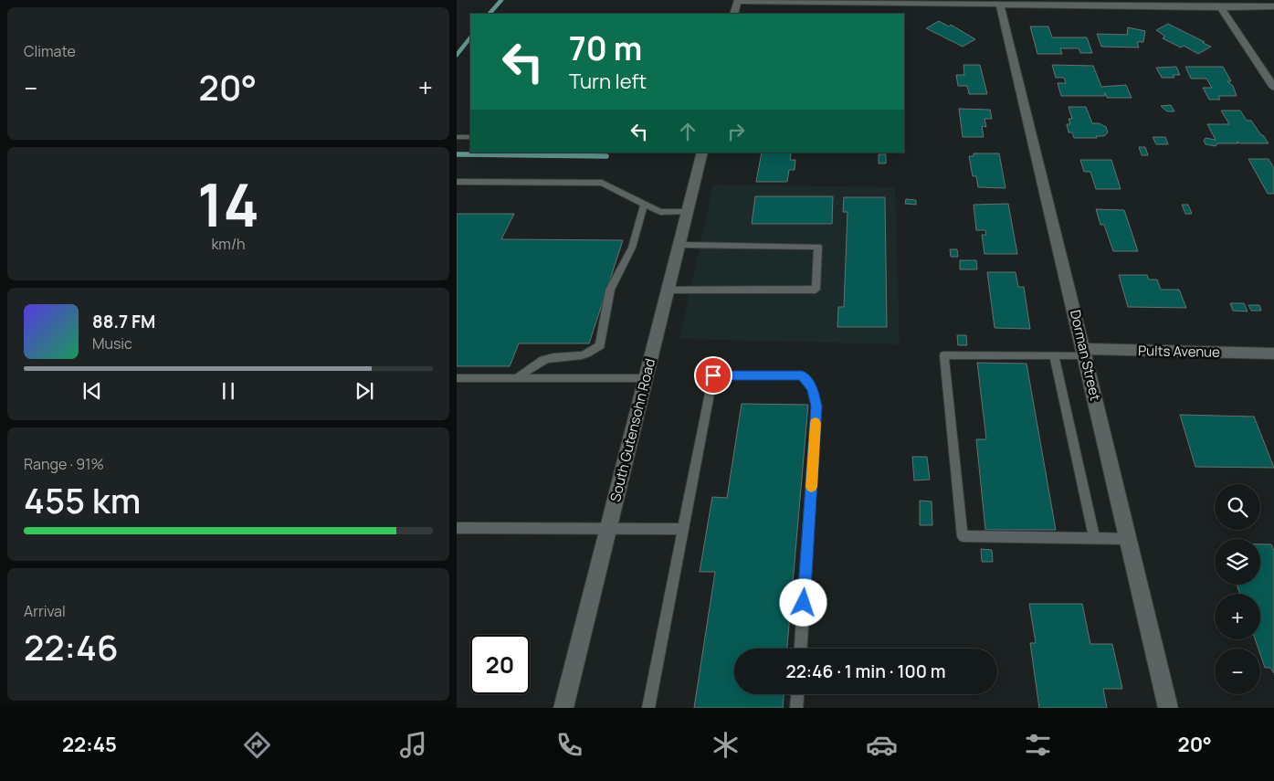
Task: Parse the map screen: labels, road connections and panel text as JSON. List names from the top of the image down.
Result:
{
  "streets": {
    "street": ["Pults Avenue", "Dorman Street", "South Gutensohn Road"]
  },
  "crossings": [
    ["Pults Avenue", "Dorman Street"]
  ],
  "page": {
    "tile": [
      "Climate",
      ["14", "km/h"],
      ["Range · 91%", "455 km"],
      ["Arrival", "22:46"]
    ],
    "turn": ["70 m", "Turn left"],
    "heat": ["−", "20°", "+"],
    "song": ["88.7 FM", "Music"],
    "map_buttons": ["+", "−"],
    "limit": "20",
    "trip": "22:46 · 1 min · 100 m",
    "tabs": ["22:45", "20°"]
  }
}
